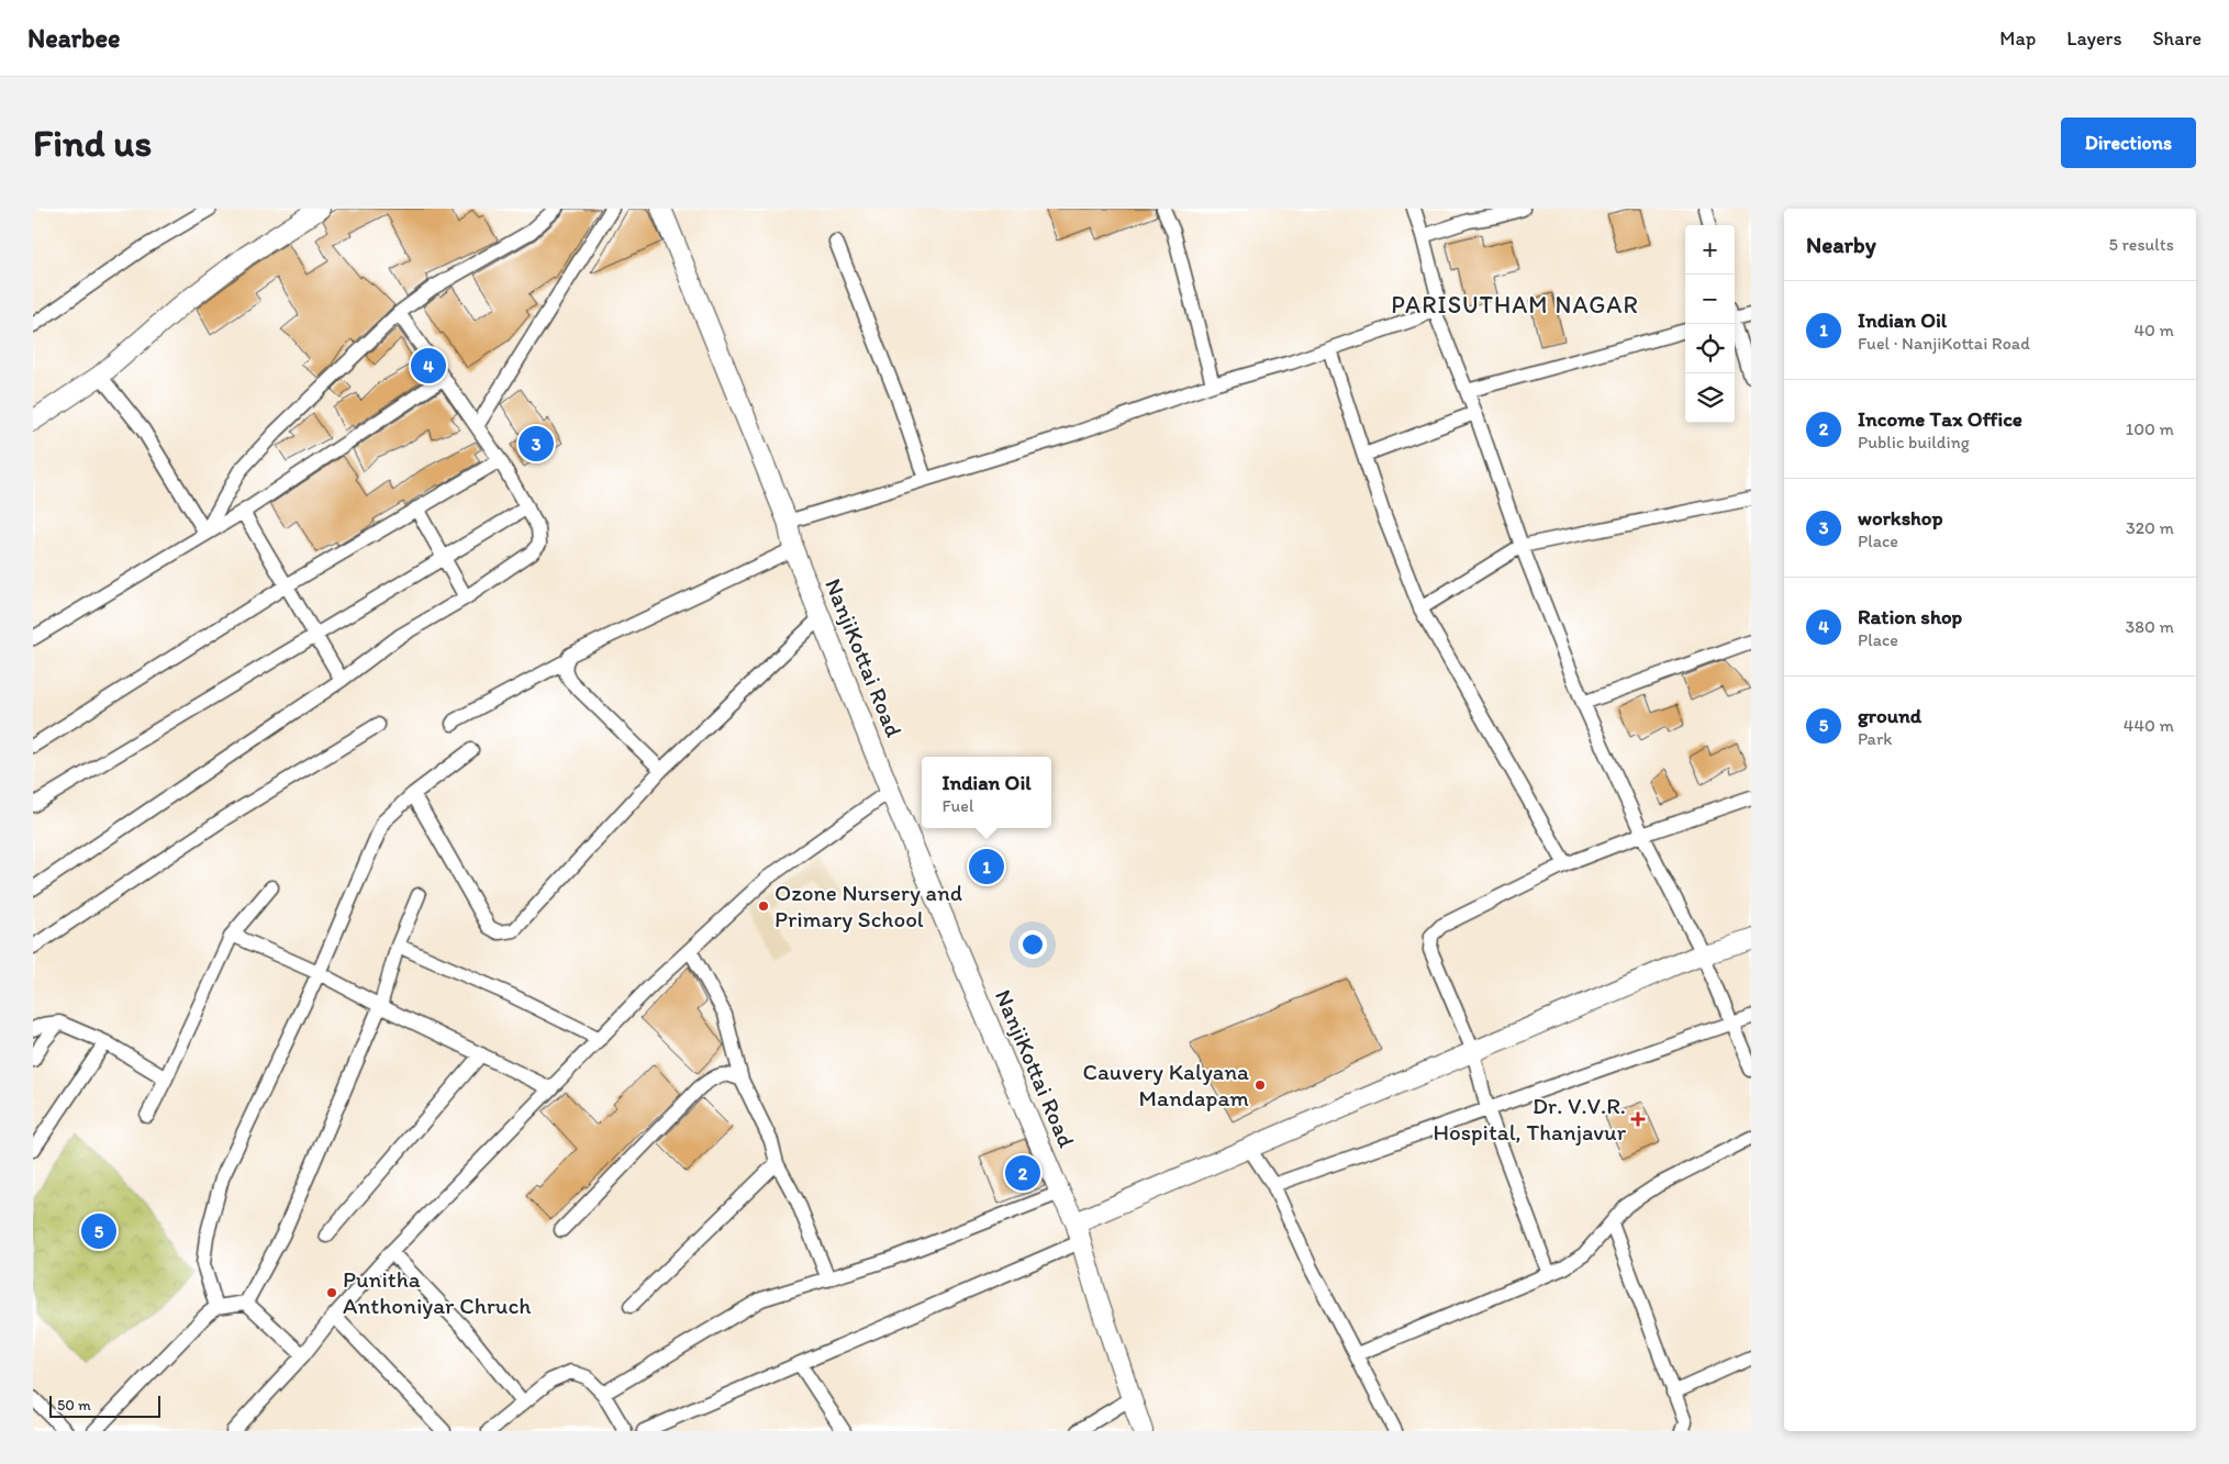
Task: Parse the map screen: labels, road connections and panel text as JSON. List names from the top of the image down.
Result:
{
  "streets": {
    "main road": ["NanjiKottai Road"]
  },
  "districts": ["PARISUTHAM NAGAR"],
  "places": {
    "other": ["Ozone Nursery and Primary School", "Cauvery Kalyana Mandapam", "Punitha Anthoniyar Chruch"],
    "health": ["Dr. V.V.R. Hospital, Thanjavur"]
  },
  "scale_bar": "50 m",
  "page": {
    "header": "Nearbee",
    "nav": ["Map", "Layers", "Share"],
    "buttons": "Directions",
    "title": "Find us",
    "heading": ["Nearby", "5 results"],
    "map_buttons": ["+", "−"],
    "list": [
      {
        "mark": "1",
        "name": "Indian Oil",
        "note": "Fuel · NanjiKottai Road",
        "value": "40 m"
      },
      {
        "mark": "2",
        "name": "Income Tax Office",
        "note": "Public building",
        "value": "100 m"
      },
      {
        "mark": "3",
        "name": "workshop",
        "note": "Place",
        "value": "320 m"
      },
      {
        "mark": "4",
        "name": "Ration shop",
        "note": "Place",
        "value": "380 m"
      },
      {
        "mark": "5",
        "name": "ground",
        "note": "Park",
        "value": "440 m"
      }
    ],
    "pins": [
      "4",
      "3",
      "1",
      "2",
      "5"
    ],
    "popup": ["Indian Oil", "Fuel"],
    "scale": "50 m"
  }
}
